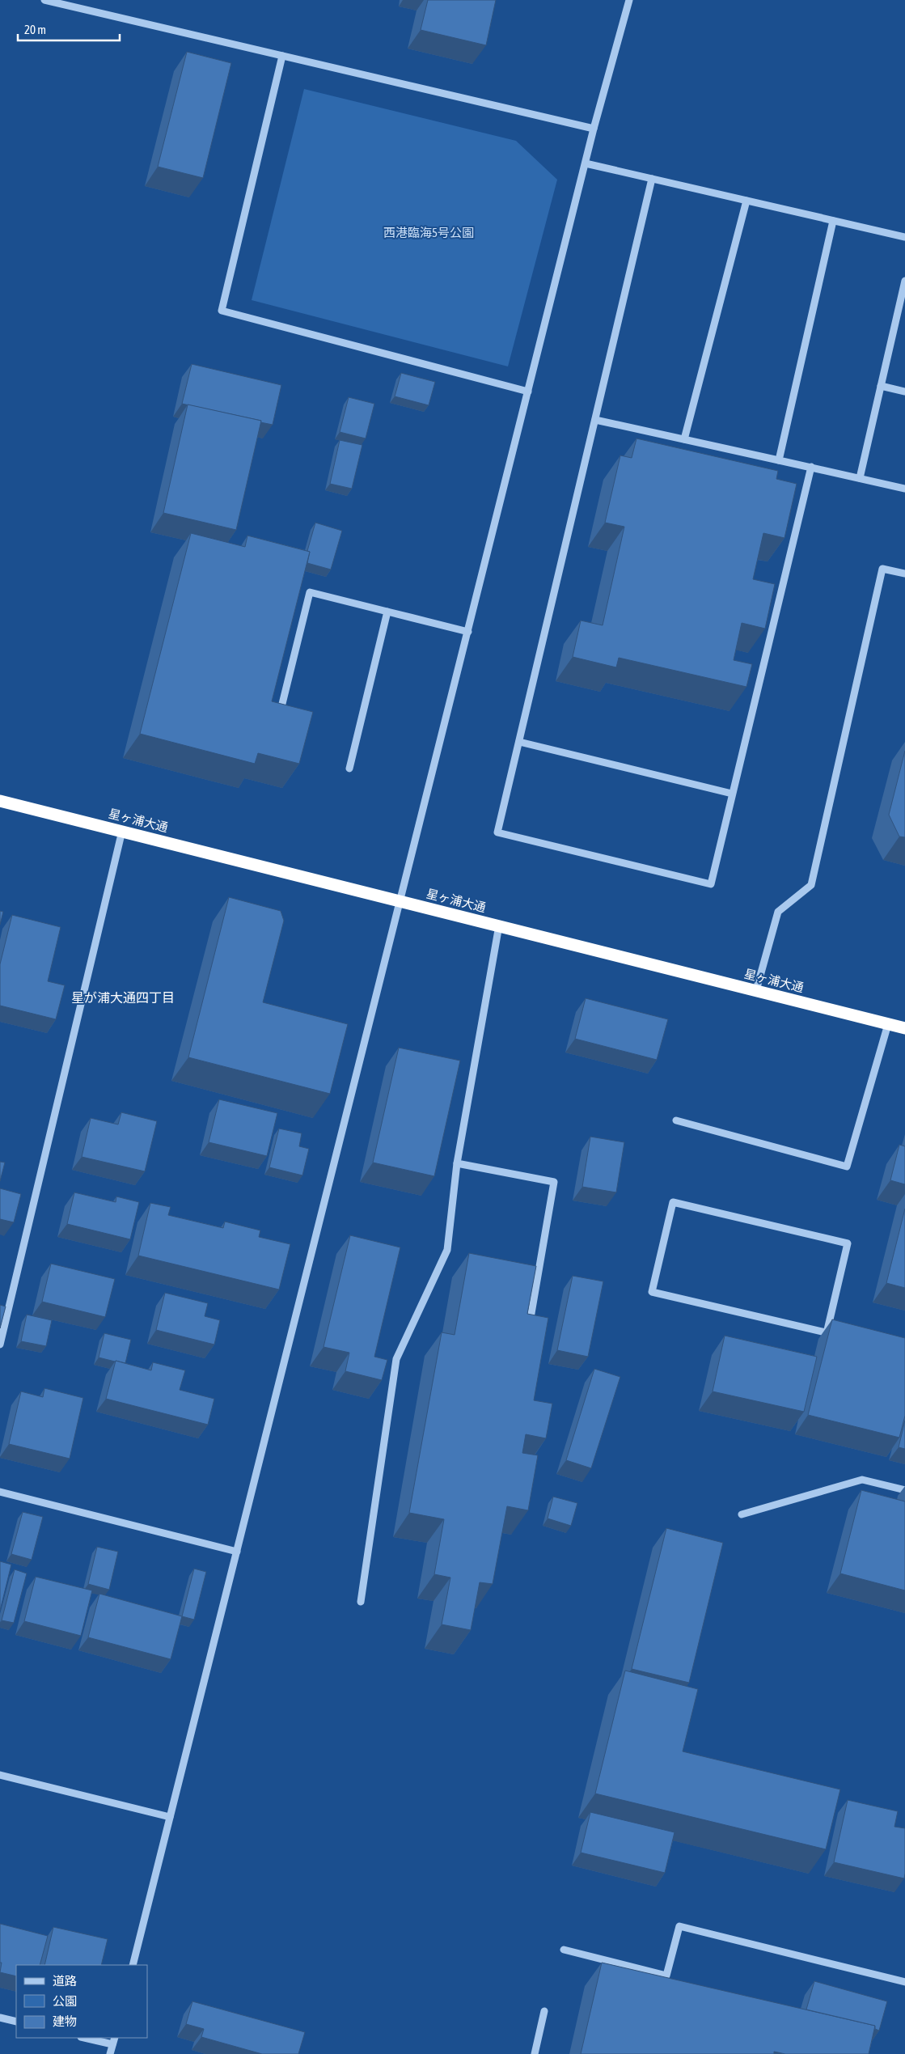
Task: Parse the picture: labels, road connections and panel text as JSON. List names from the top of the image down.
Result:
{
  "streets": {
    "highway": ["星ヶ浦大通"]
  },
  "districts": ["星が浦大通四丁目"],
  "parks": ["西港臨海5号公園"],
  "legend": ["道路", "公園", "建物"],
  "scale_bar": "20 m"
}
